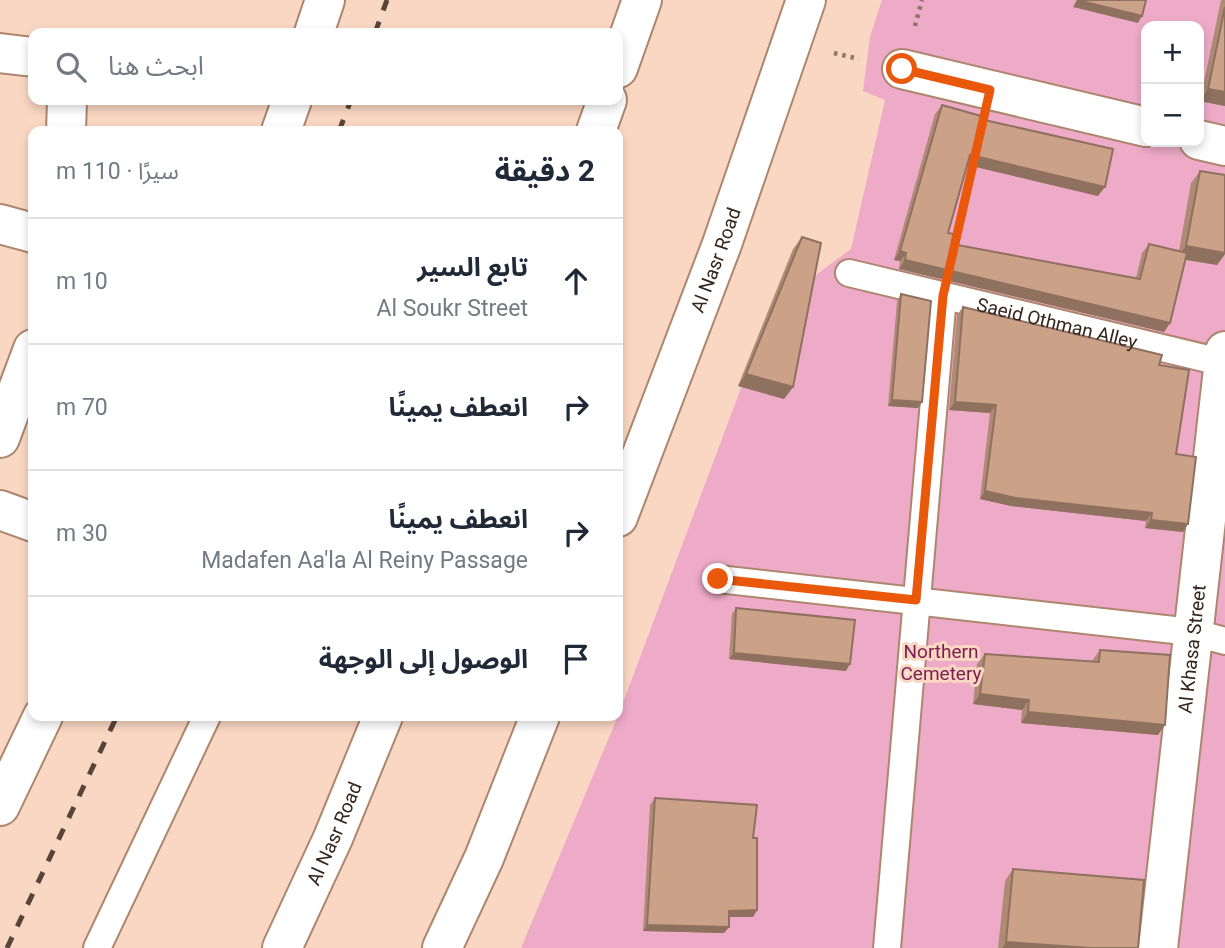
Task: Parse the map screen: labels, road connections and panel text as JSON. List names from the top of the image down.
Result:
{
  "streets": {
    "main road": ["Al Nasr Road", "Al Khasa Street"],
    "lane": ["Saeid Othman Alley"]
  },
  "crossings": [
    ["Saeid Othman Alley", "Al Khasa Street"]
  ],
  "parks": ["Northern Cemetery"],
  "page": {
    "map_buttons": ["+", "−"],
    "search": "ابحث هنا",
    "heading": ["2 دقيقة", "سيرًا · 110 m"],
    "list": [
      ["تابع السير", "Al Soukr Street", "10 m"],
      ["انعطف يمينًا", "70 m"],
      ["انعطف يمينًا", "Madafen Aa'la Al Reiny Passage", "30 m"],
      "الوصول إلى الوجهة"
    ]
  }
}
